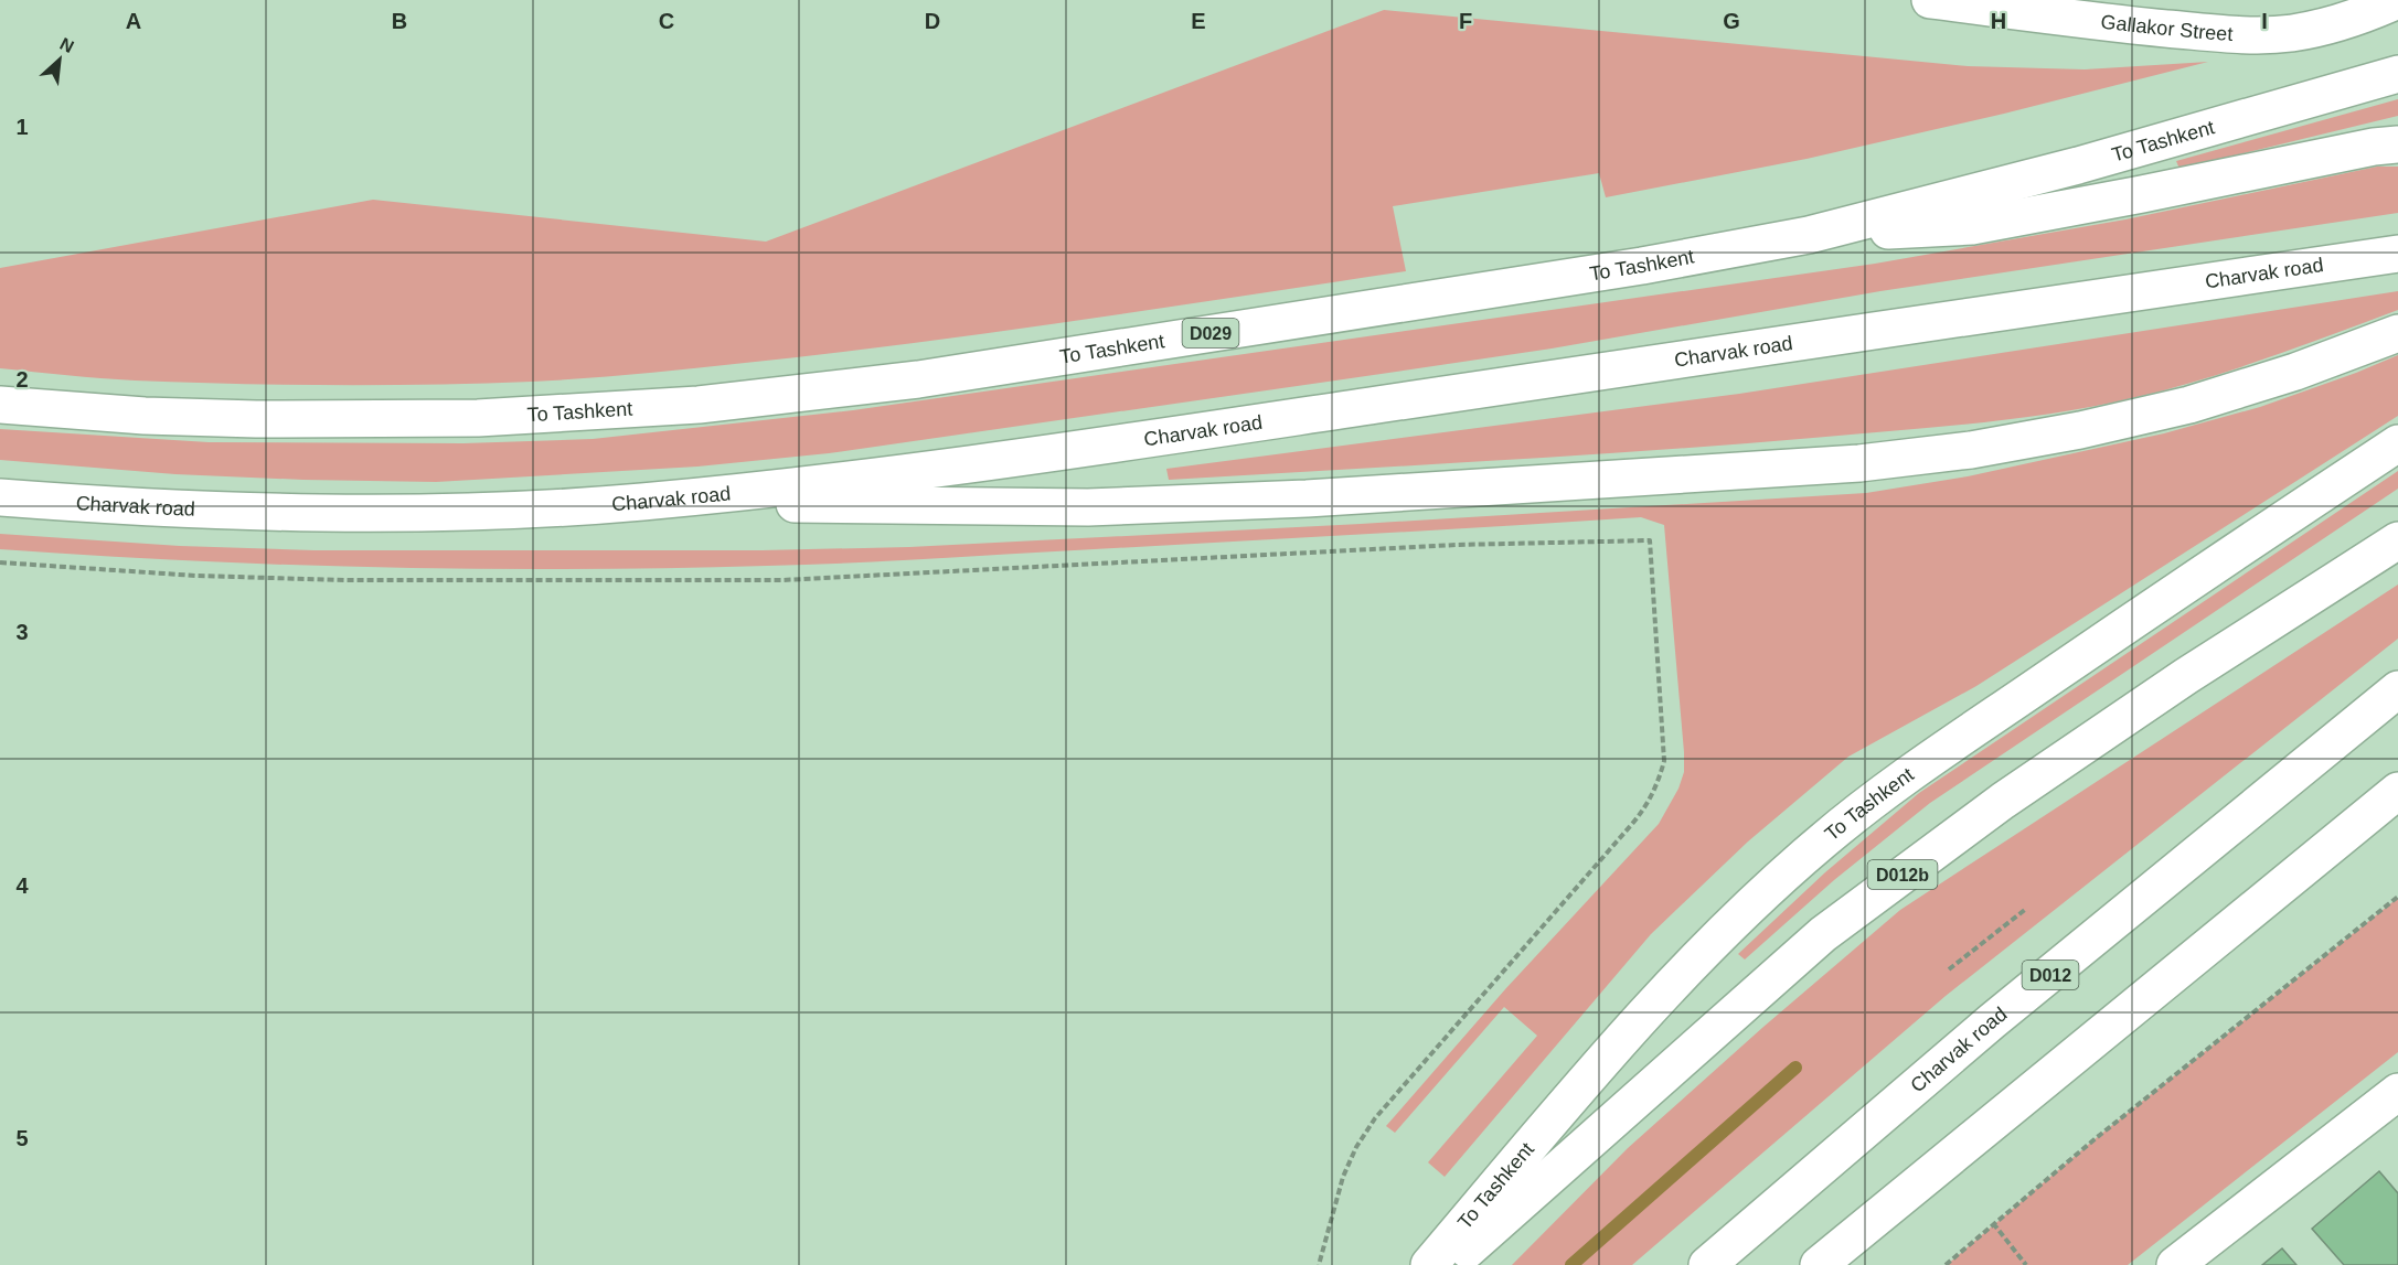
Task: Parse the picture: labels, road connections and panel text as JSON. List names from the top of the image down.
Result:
{
  "streets": {
    "main road": [
      "Gallakor Street",
      "To Tashkent",
      "Charvak road",
      "D029",
      "D012b",
      "D012"
    ]
  },
  "north": "top right",
  "grid": {
    "columns": [
      "A",
      "B",
      "C",
      "D",
      "E",
      "F",
      "G",
      "H",
      "I"
    ],
    "rows": [
      "1",
      "2",
      "3",
      "4",
      "5"
    ]
  }
}
